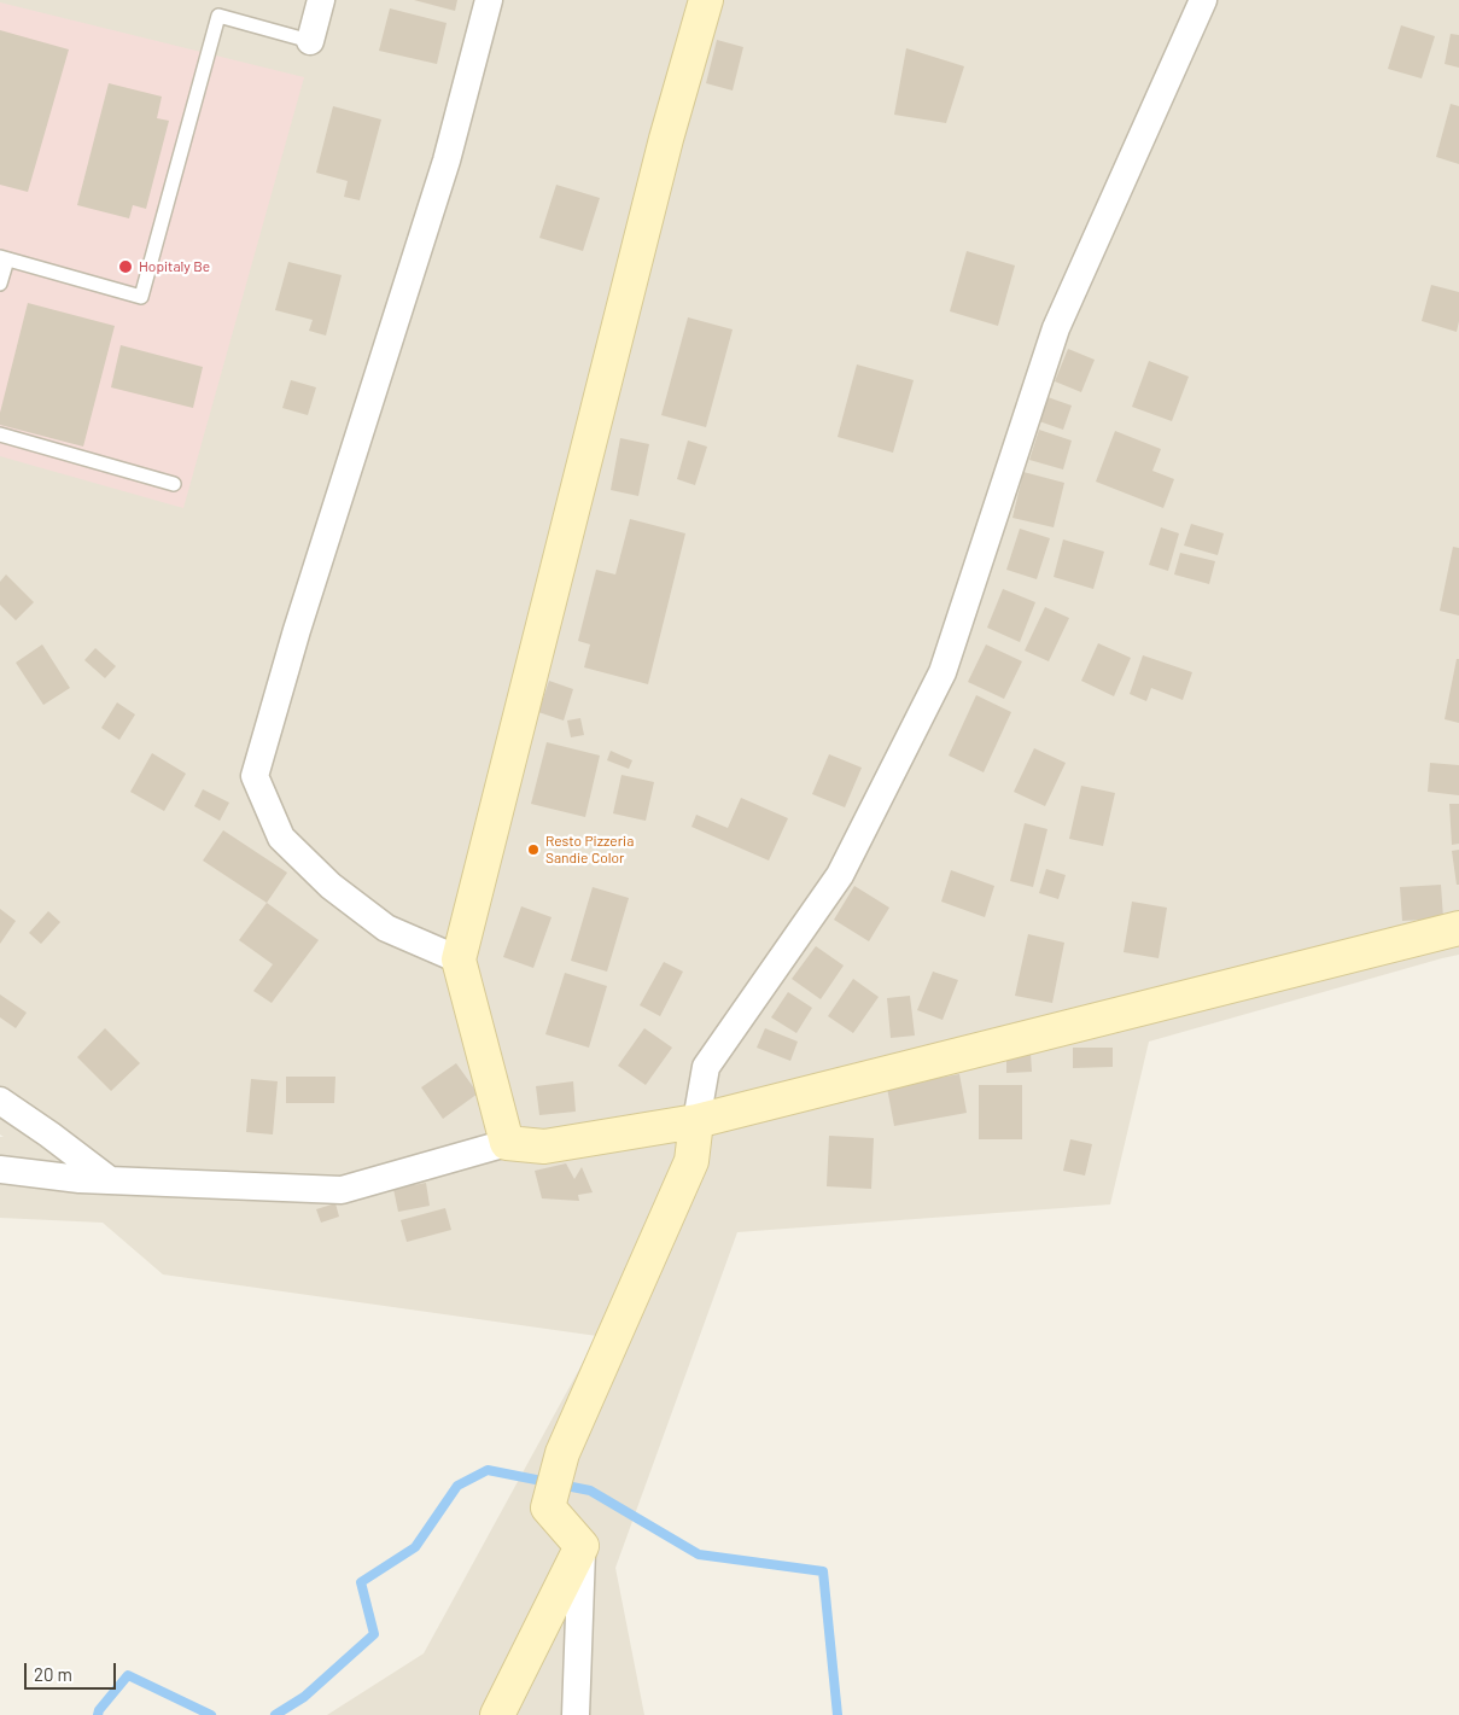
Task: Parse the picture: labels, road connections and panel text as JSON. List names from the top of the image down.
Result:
{
  "places": ["Hopitaly Be", "Resto Pizzeria Sandie Color"],
  "scale_bar": "20 m"
}
